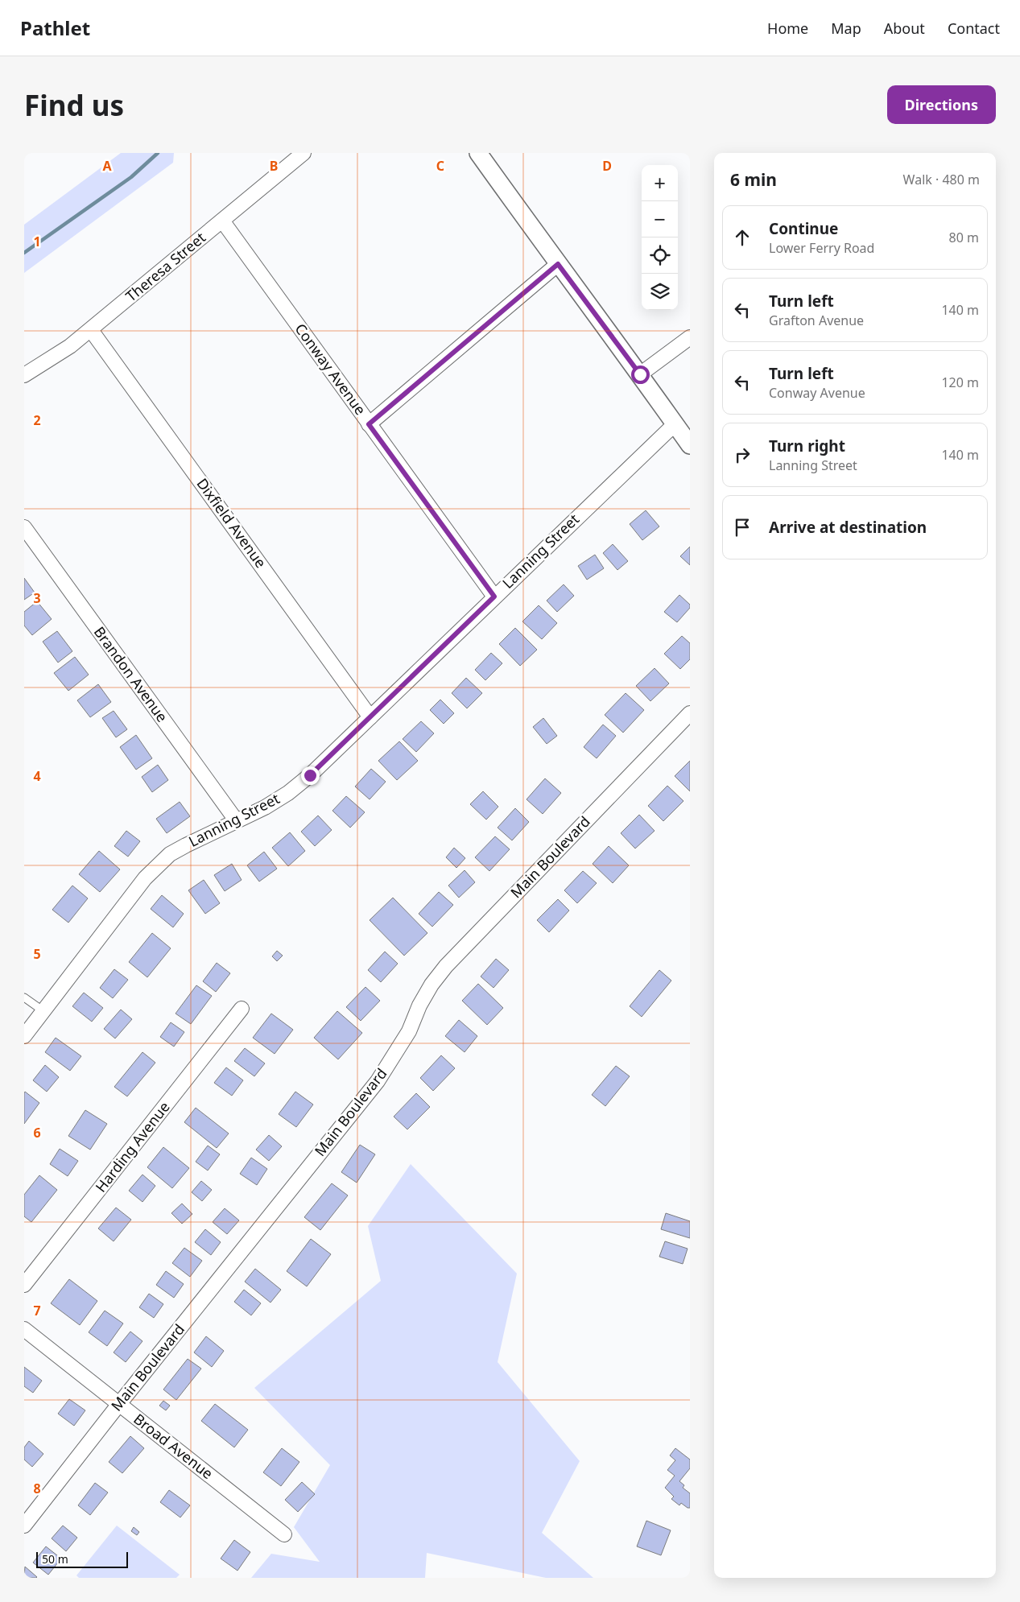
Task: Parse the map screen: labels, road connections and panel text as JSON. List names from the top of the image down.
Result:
{
  "streets": {
    "street": [
      "Theresa Street",
      "Conway Avenue",
      "Dixfield Avenue",
      "Lanning Street",
      "Brandon Avenue",
      "Main Boulevard",
      "Harding Avenue",
      "Broad Avenue"
    ]
  },
  "crossings": [
    ["Theresa Street", "Conway Avenue"],
    ["Theresa Street", "Dixfield Avenue"],
    ["Conway Avenue", "Lanning Street"],
    ["Dixfield Avenue", "Lanning Street"],
    ["Lanning Street", "Brandon Avenue"],
    ["Main Boulevard", "Broad Avenue"]
  ],
  "scale_bar": "50 m",
  "page": {
    "header": "Pathlet",
    "nav": [
      "Home",
      "Map",
      "About",
      "Contact"
    ],
    "buttons": "Directions",
    "title": "Find us",
    "heading": ["6 min", "Walk · 480 m"],
    "map_buttons": ["+", "−"],
    "list": [
      ["Continue", "Lower Ferry Road", "80 m"],
      ["Turn left", "Grafton Avenue", "140 m"],
      ["Turn left", "Conway Avenue", "120 m"],
      ["Turn right", "Lanning Street", "140 m"],
      "Arrive at destination"
    ],
    "scale": "50 m"
  },
  "grid": {
    "columns": [
      "A",
      "B",
      "C",
      "D"
    ],
    "rows": [
      "1",
      "2",
      "3",
      "4",
      "5",
      "6",
      "7",
      "8"
    ]
  }
}
